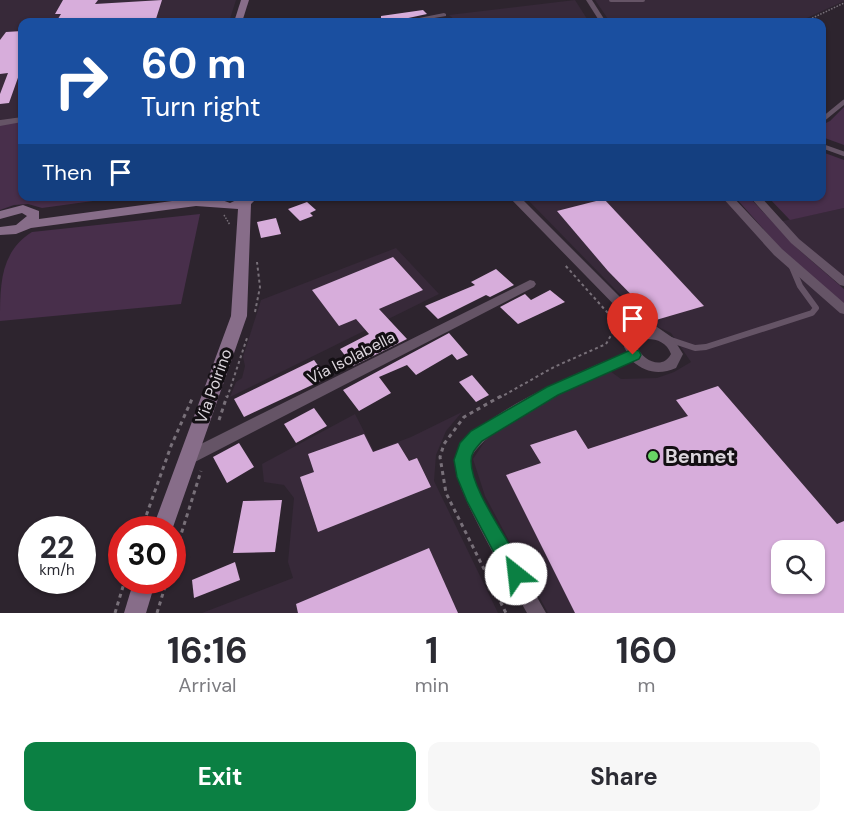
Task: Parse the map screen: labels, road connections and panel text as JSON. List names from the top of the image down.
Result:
{
  "streets": {
    "main road": ["Via Poirino"],
    "street": ["Via Isolabella"]
  },
  "crossings": [
    ["Via Isolabella", "Via Poirino"]
  ],
  "places": ["Bennet"],
  "page": {
    "turn": ["60 m", "Turn right"],
    "then": "Then",
    "speed": "22 km/h",
    "limit": "30",
    "eta": [
      "16:16",
      "Arrival",
      "1",
      "min",
      "160",
      "m"
    ],
    "buttons": ["Exit", "Share"]
  }
}
